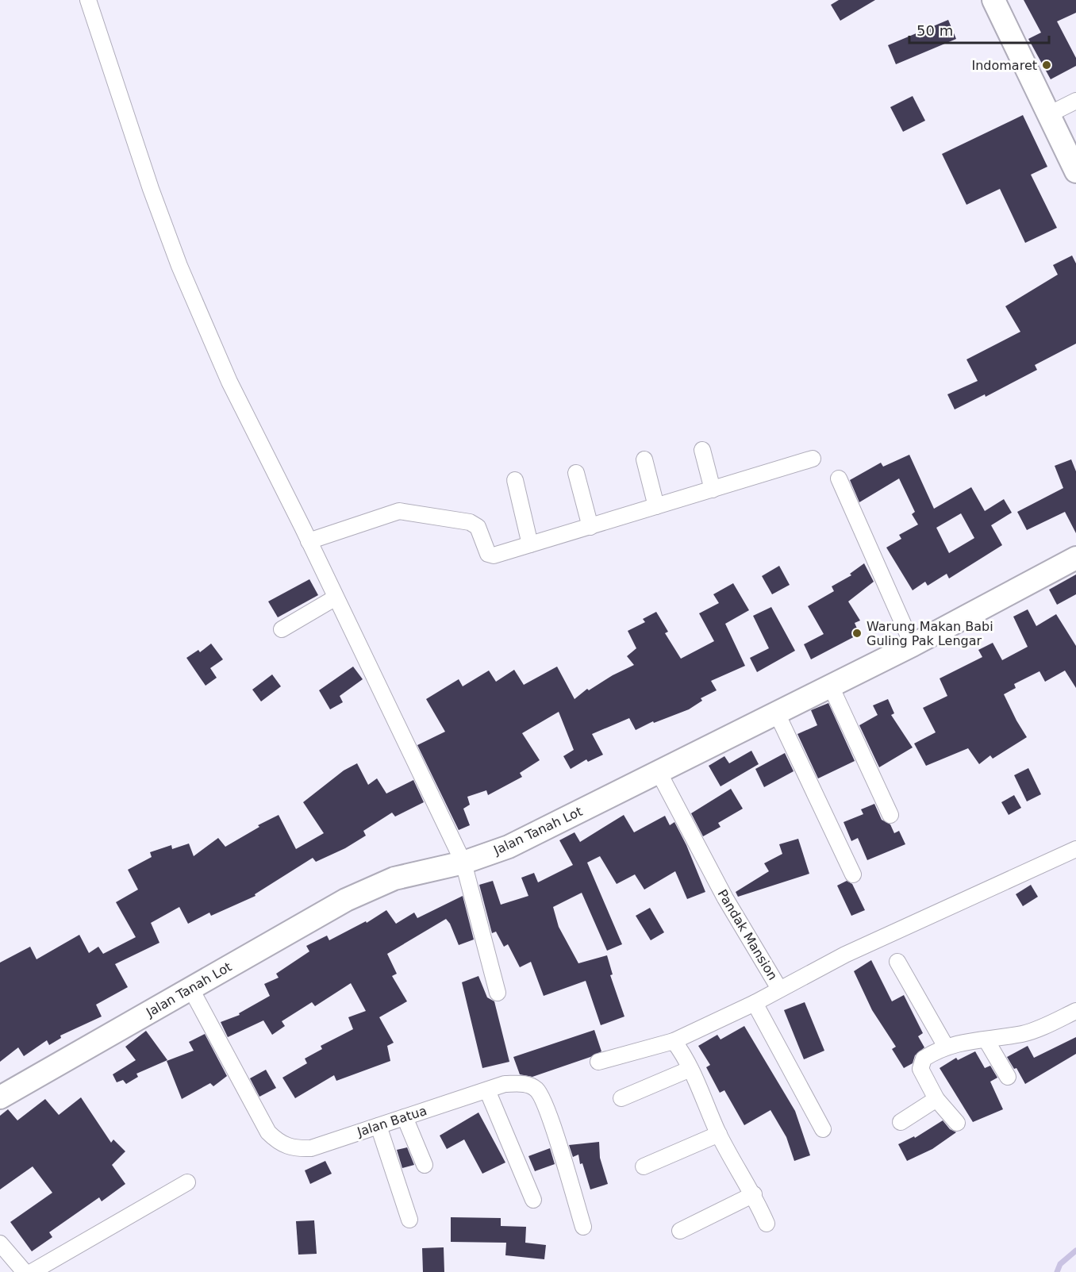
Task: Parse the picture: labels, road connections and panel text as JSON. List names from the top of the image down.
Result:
{
  "streets": {
    "main road": ["Jalan Tanah Lot"],
    "street": ["Pandak Mansion", "Jalan Batua"]
  },
  "crossings": [
    ["Jalan Tanah Lot", "Pandak Mansion"],
    ["Jalan Tanah Lot", "Jalan Batua"]
  ],
  "places": ["Indomaret", "Warung Makan Babi Guling Pak Lengar"],
  "scale_bar": "50 m"
}
